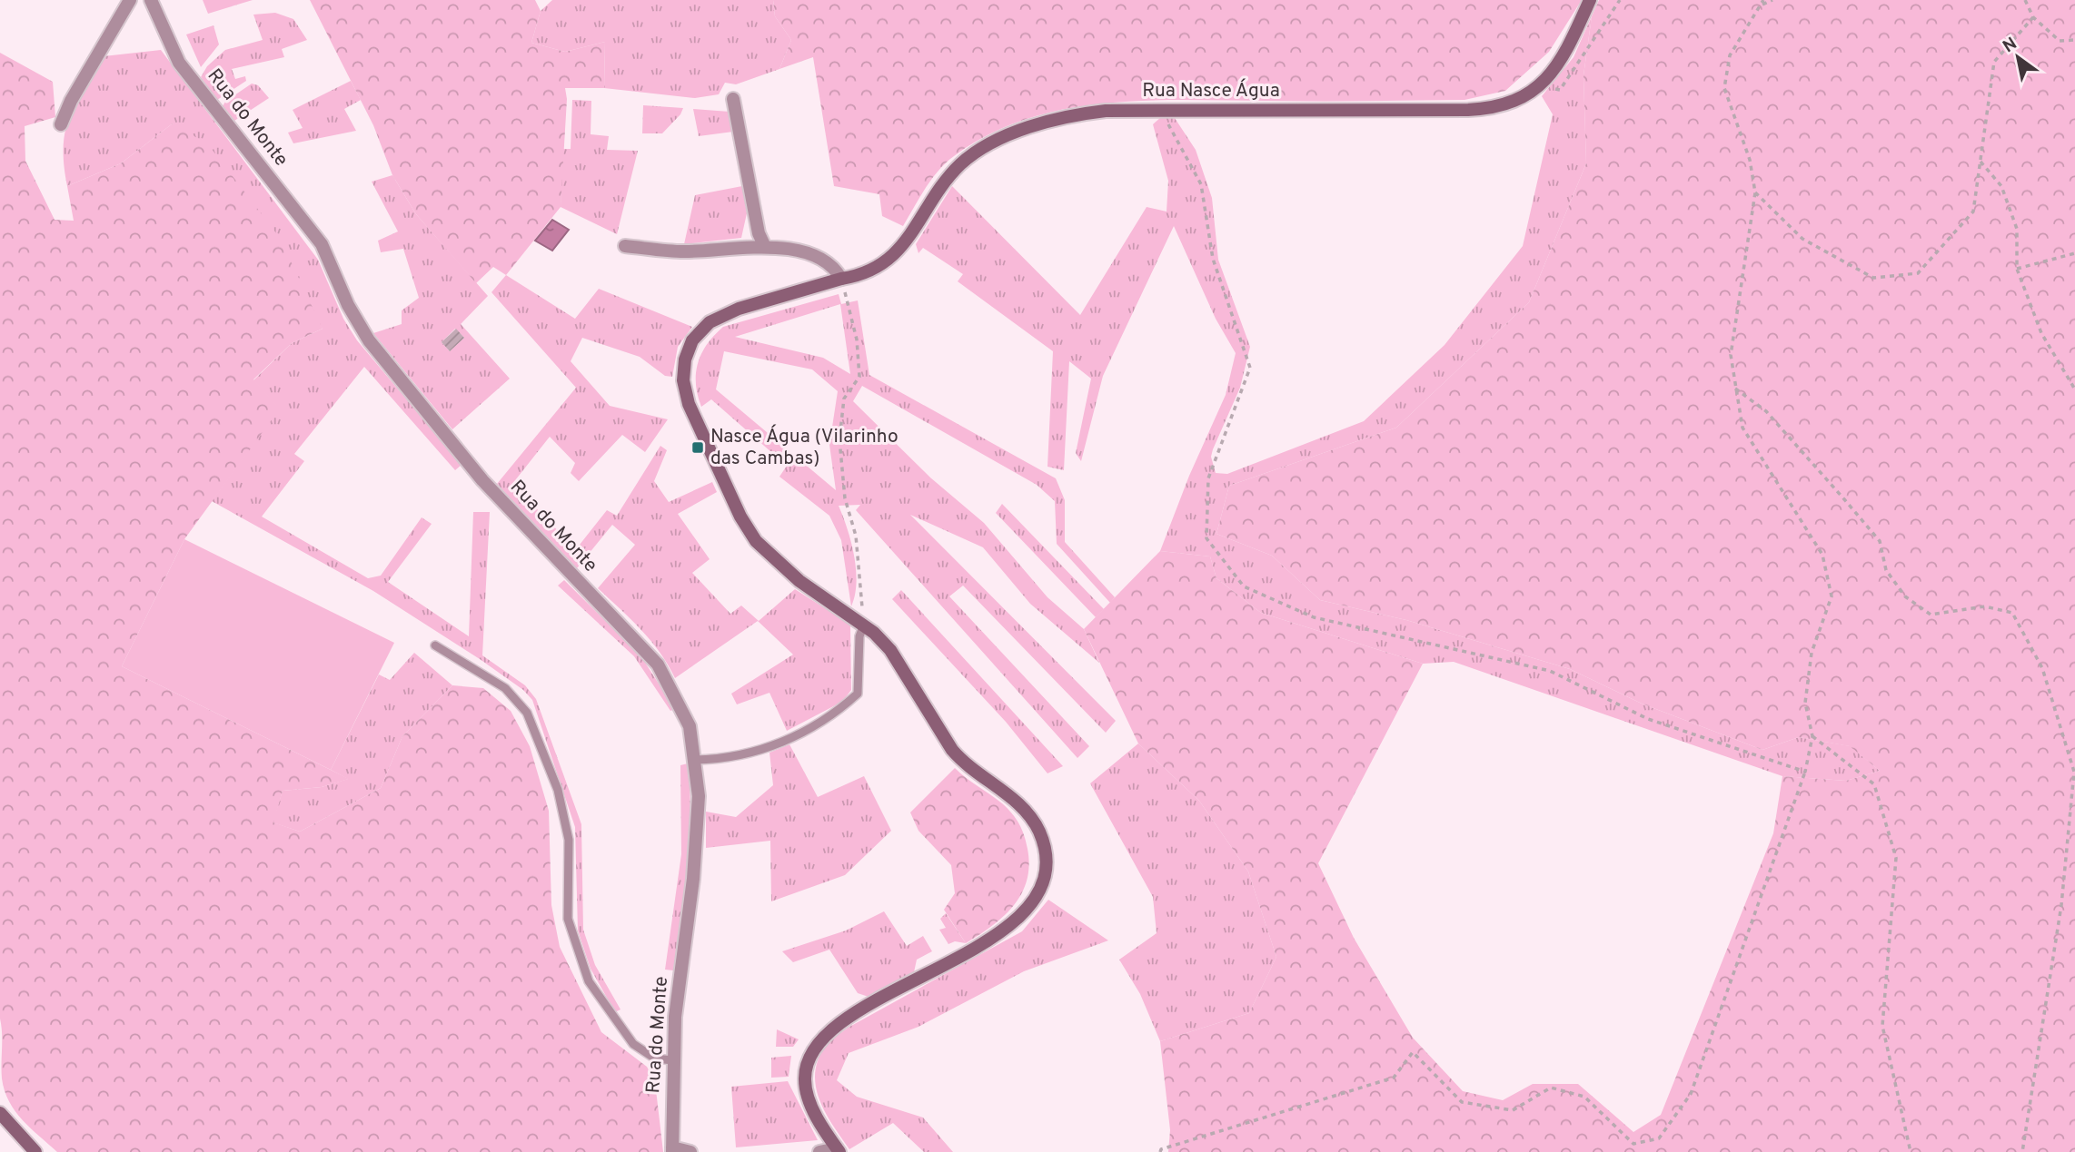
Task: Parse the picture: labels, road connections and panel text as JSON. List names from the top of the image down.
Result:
{
  "streets": {
    "main road": ["Rua Nasce Água"],
    "street": ["Rua do Monte"]
  },
  "places": {
    "transit": ["Nasce Água (Vilarinho das Cambas)"]
  },
  "north": "top left"
}
